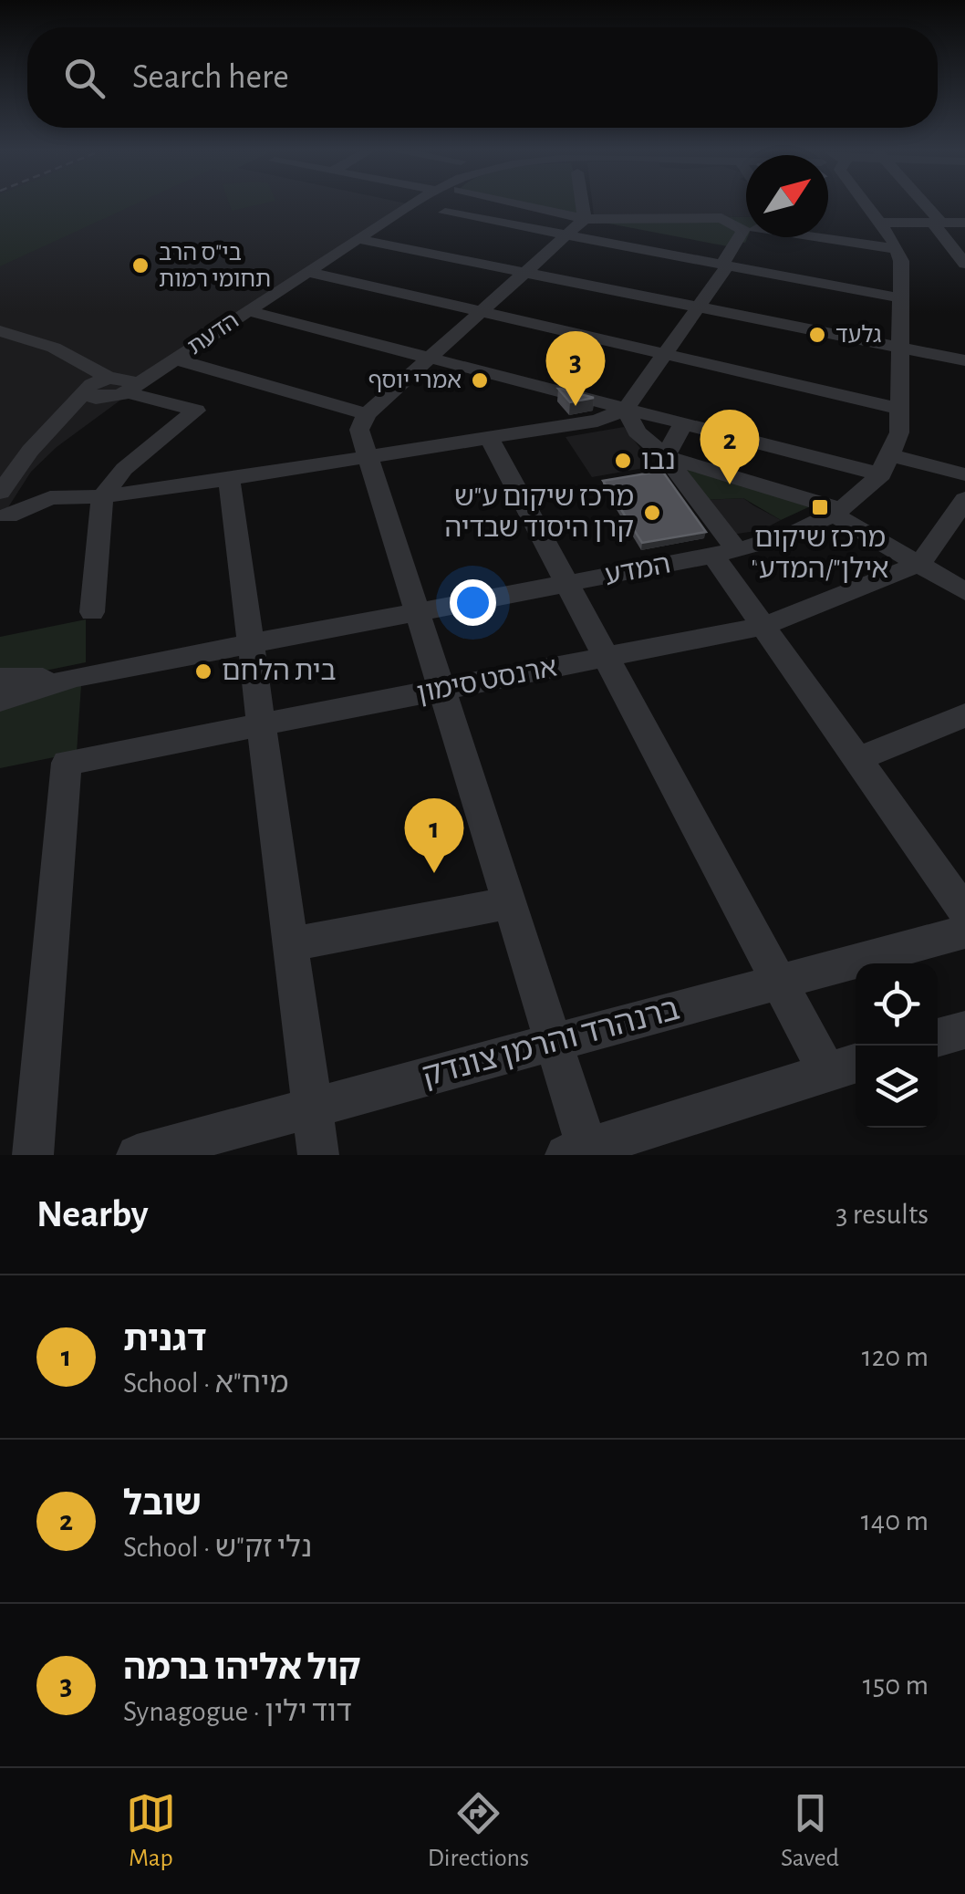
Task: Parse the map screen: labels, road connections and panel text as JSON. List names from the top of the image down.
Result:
{
  "streets": {
    "street": [
      "הדעת",
      "המדע",
      "ארנסט סימון",
      "ברנהרד והרמן צונדק"
    ]
  },
  "places": {
    "other": [
      "בי\"ס הרב תחומי רמות",
      "גלעד",
      "אמרי יוסף",
      "נבו",
      "מרכז שיקום ע\"ש קרן היסוד שבדיה",
      "בית הלחם"
    ],
    "transit": ["מרכז שיקום \"אילן\"/המדע"]
  },
  "north": "top right",
  "page": {
    "search": "Search here",
    "pins": ["3", "2", "1"],
    "heading": ["Nearby", "3 results"],
    "list": [
      {
        "mark": "1",
        "name": "דגנית",
        "note": "School · מיח\"א",
        "value": "120 m"
      },
      {
        "mark": "2",
        "name": "שובל",
        "note": "School · נלי זק\"ש",
        "value": "140 m"
      },
      {
        "mark": "3",
        "name": "קול אליהו ברמה",
        "note": "Synagogue · דוד ילין",
        "value": "150 m"
      }
    ],
    "nav": ["Map", "Directions", "Saved"]
  }
}
